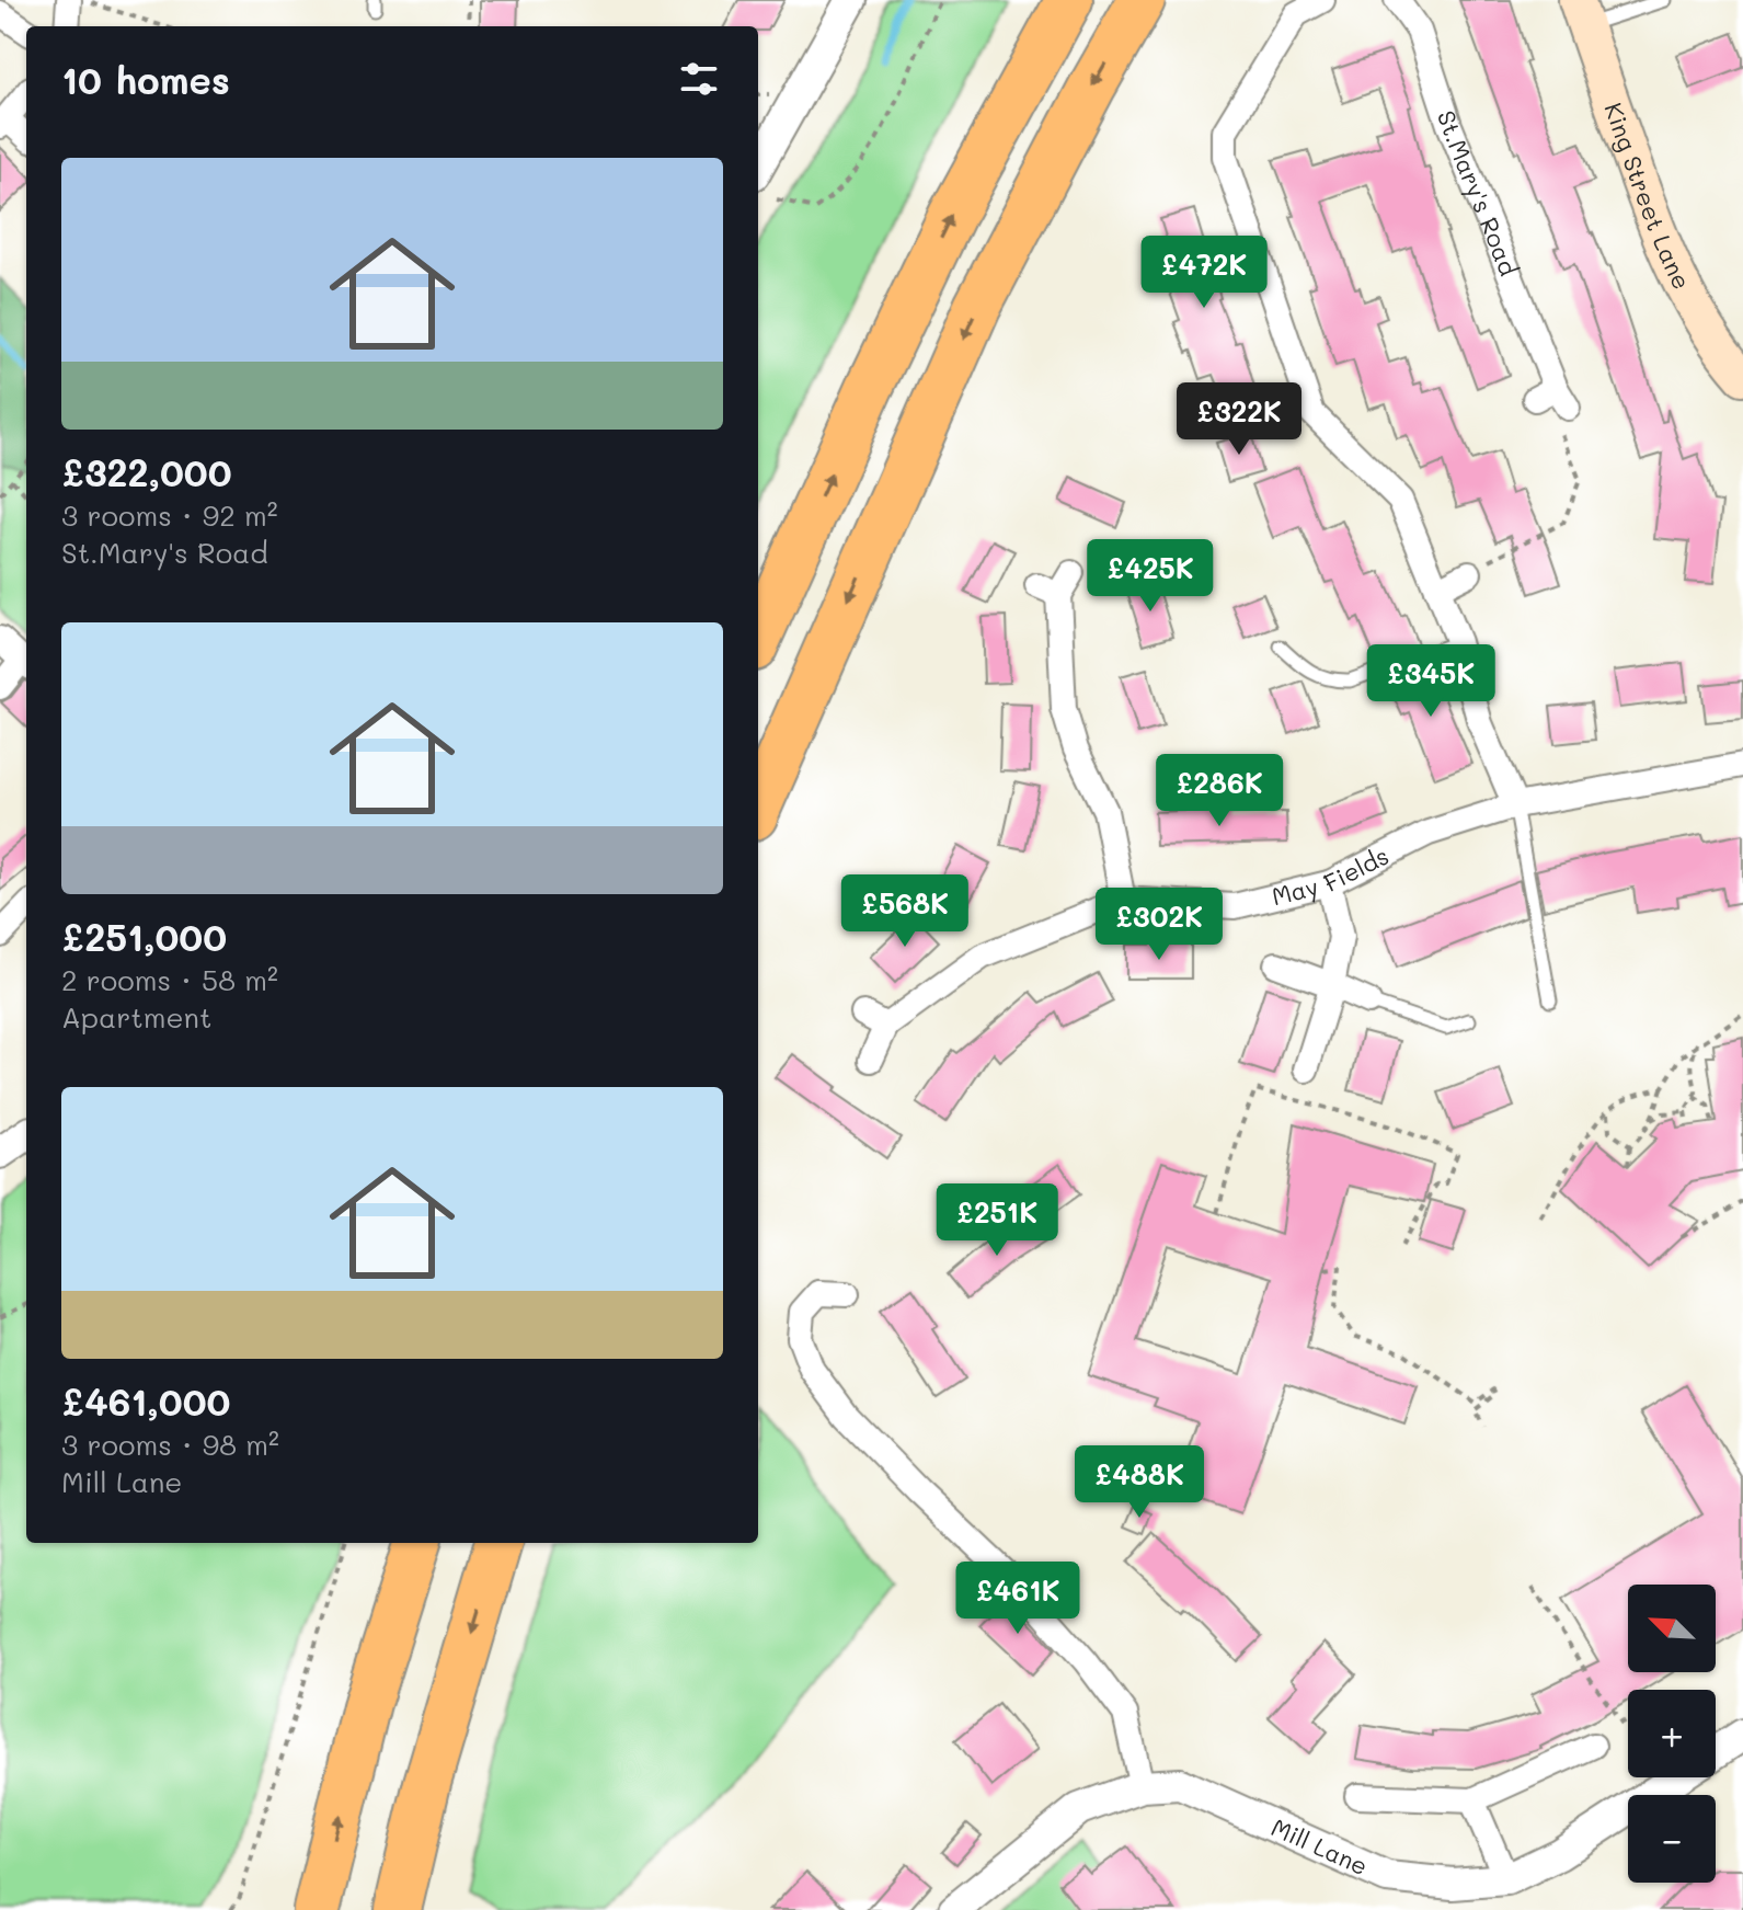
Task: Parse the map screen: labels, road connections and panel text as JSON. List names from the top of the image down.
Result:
{
  "streets": {
    "main road": ["King Street Lane"],
    "street": ["St.Mary's Road", "May Fields", "Mill Lane"]
  },
  "north": "top left",
  "page": {
    "heading": "10 homes",
    "list": [
      {
        "name": "£322,000",
        "note": "3 rooms · 92 m² · St.Mary's Road"
      },
      {
        "name": "£251,000",
        "note": "2 rooms · 58 m² · Apartment"
      },
      {
        "name": "£461,000",
        "note": "3 rooms · 98 m² · Mill Lane"
      }
    ],
    "price": [
      "£472K",
      "£322K",
      "£425K",
      "£345K",
      "£286K",
      "£568K",
      "£302K",
      "£251K",
      "£488K",
      "£461K"
    ],
    "map_buttons": ["+", "−"]
  }
}
